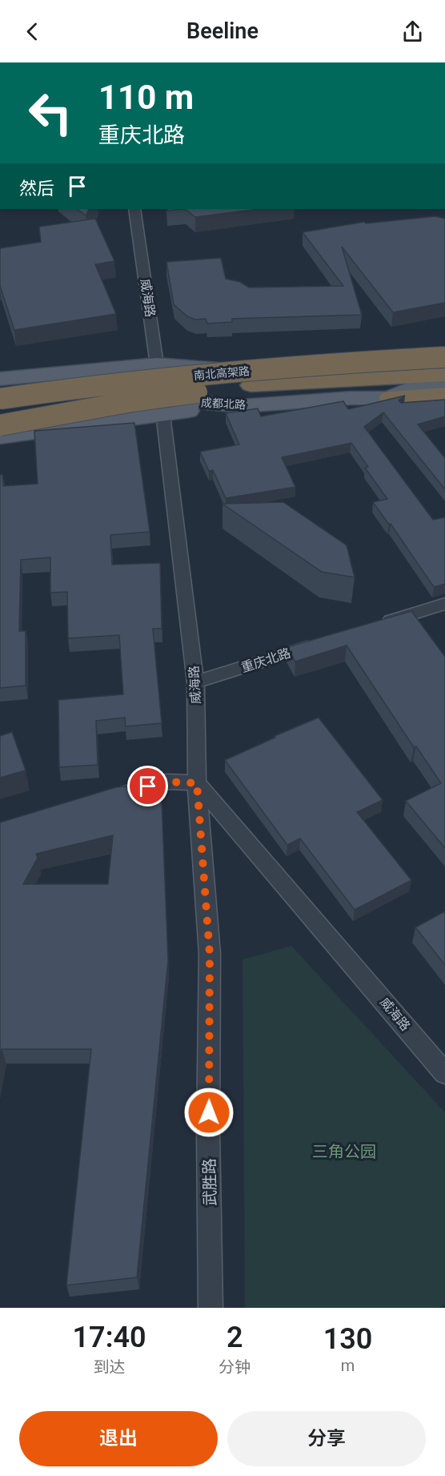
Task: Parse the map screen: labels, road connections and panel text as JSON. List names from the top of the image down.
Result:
{
  "streets": {
    "highway": ["南北高架路"],
    "main road": ["成都北路"],
    "street": ["威海路", "重庆北路", "武胜路"]
  },
  "crossings": [
    ["威海路", "成都北路"],
    ["威海路", "重庆北路"],
    ["威海路", "武胜路"]
  ],
  "parks": ["三角公园"],
  "page": {
    "header": "Beeline",
    "turn": ["110 m", "重庆北路"],
    "then": "然后",
    "eta": [
      "17:40",
      "到达",
      "2",
      "分钟",
      "130",
      "m"
    ],
    "buttons": ["退出", "分享"]
  }
}
